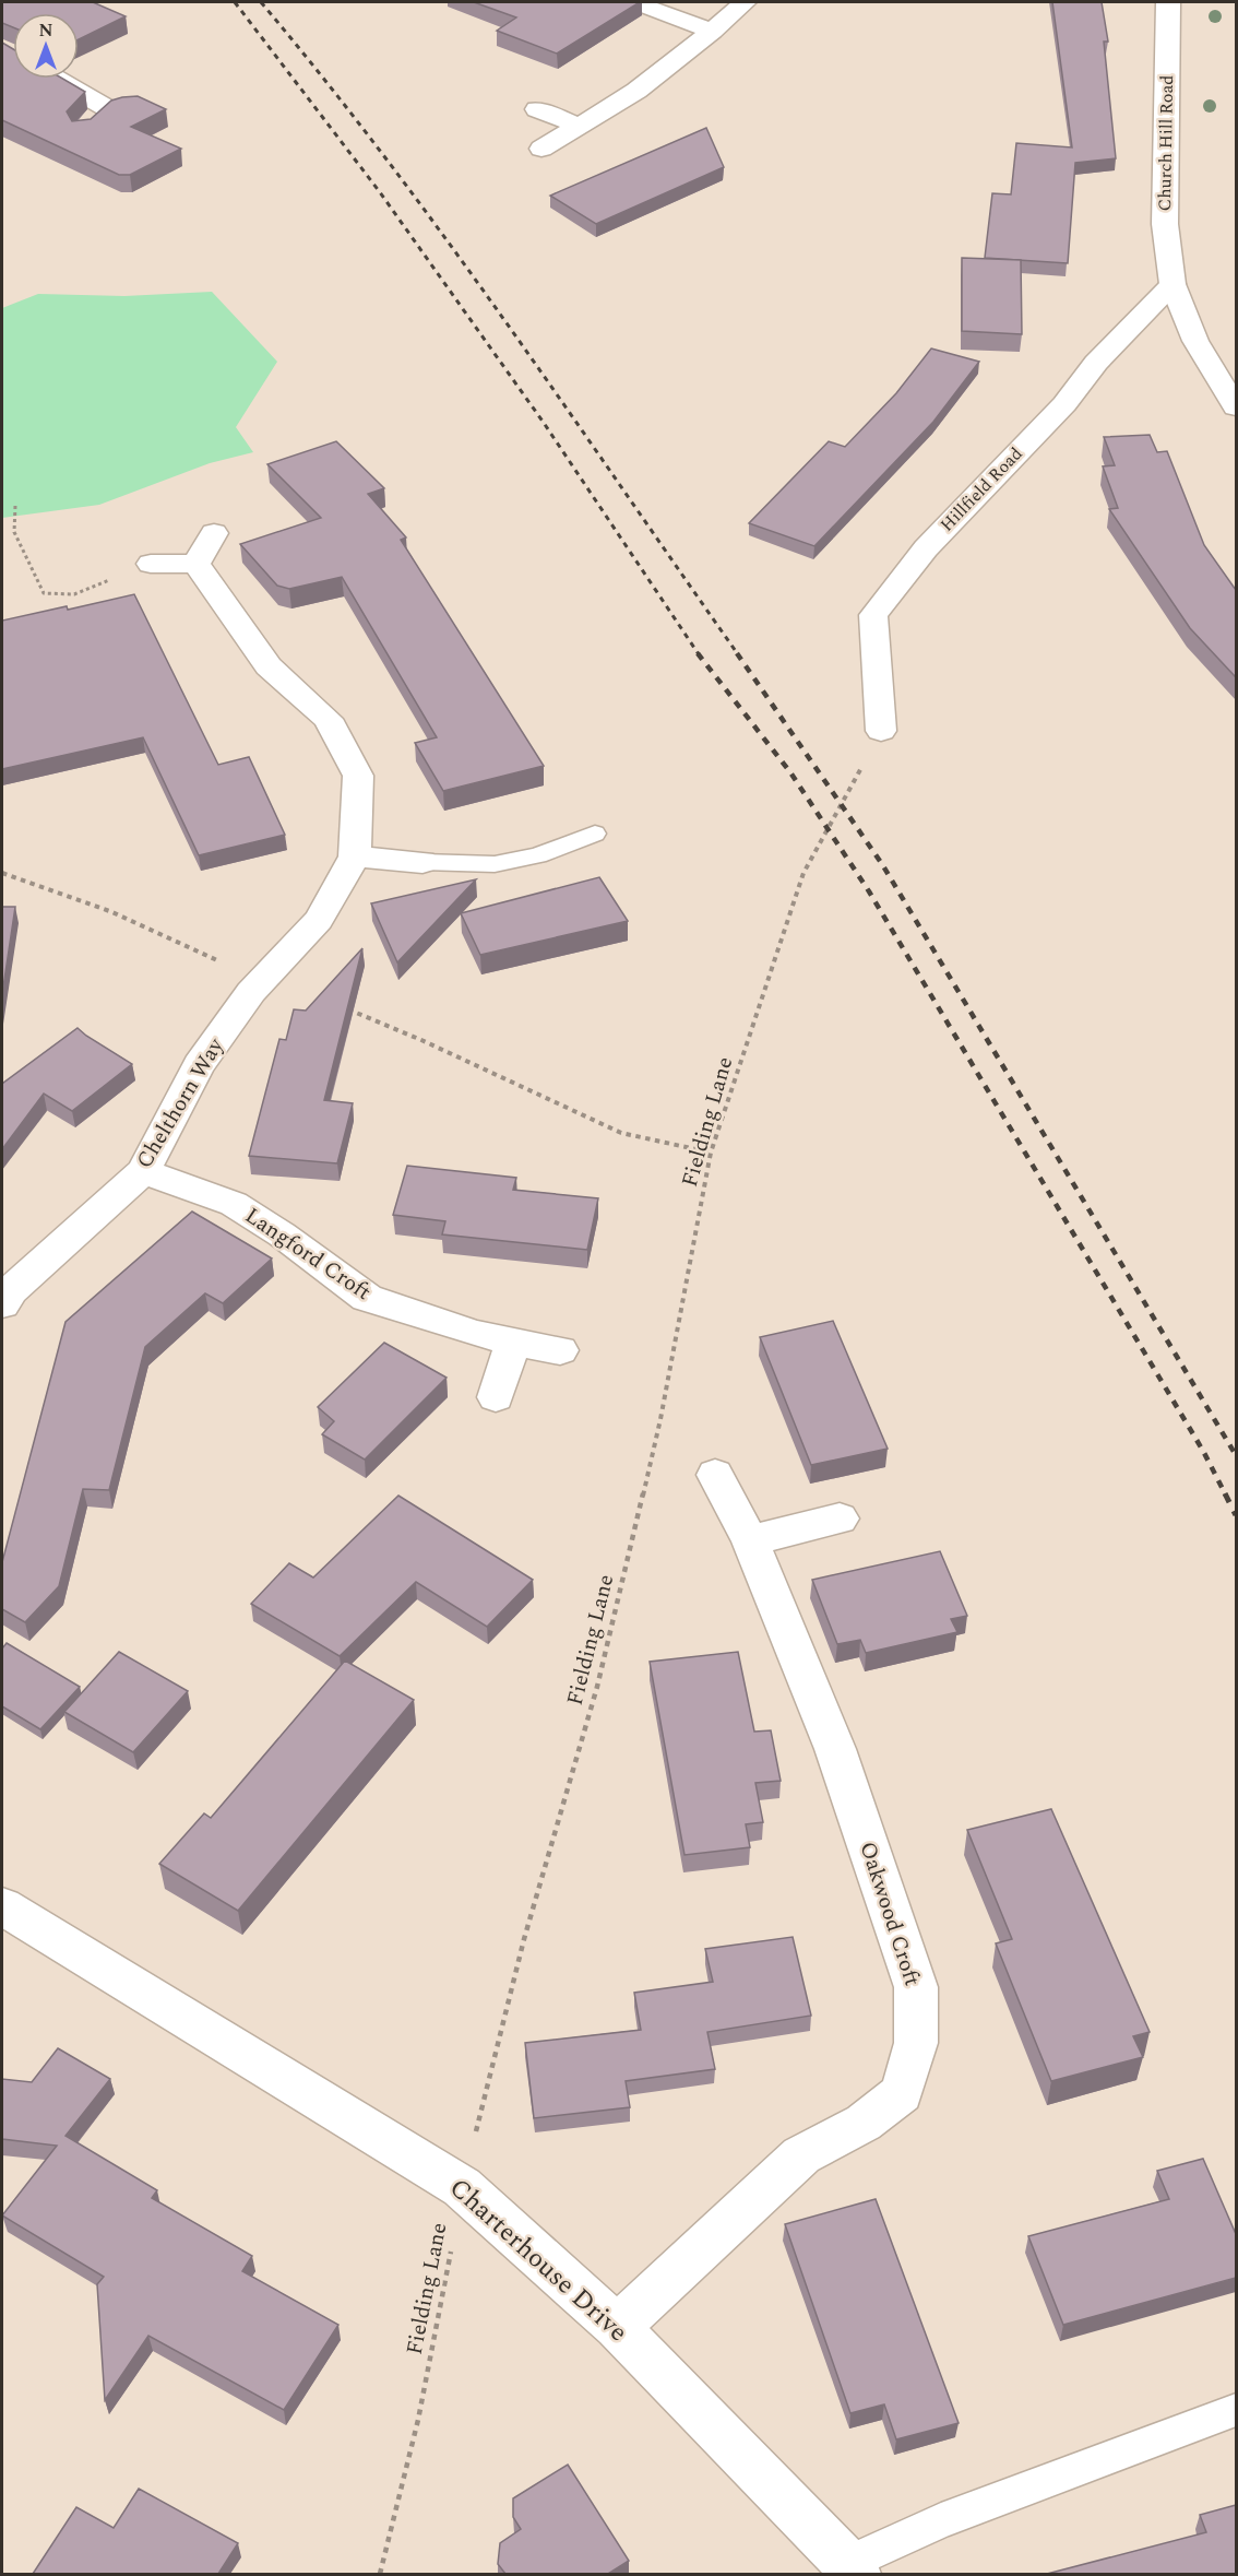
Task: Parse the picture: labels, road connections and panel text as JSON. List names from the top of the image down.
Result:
{
  "streets": {
    "street": [
      "Church Hill Road",
      "Hillfield Road",
      "Chelthorn Way",
      "Langford Croft",
      "Oakwood Croft",
      "Charterhouse Drive"
    ],
    "path": ["Fielding Lane"]
  },
  "crossings": [
    ["Church Hill Road", "Hillfield Road"],
    ["Hillfield Road", "Fielding Lane"],
    ["Chelthorn Way", "Langford Croft"],
    ["Fielding Lane", "Charterhouse Drive"],
    ["Oakwood Croft", "Charterhouse Drive"]
  ],
  "north": "top"
}
